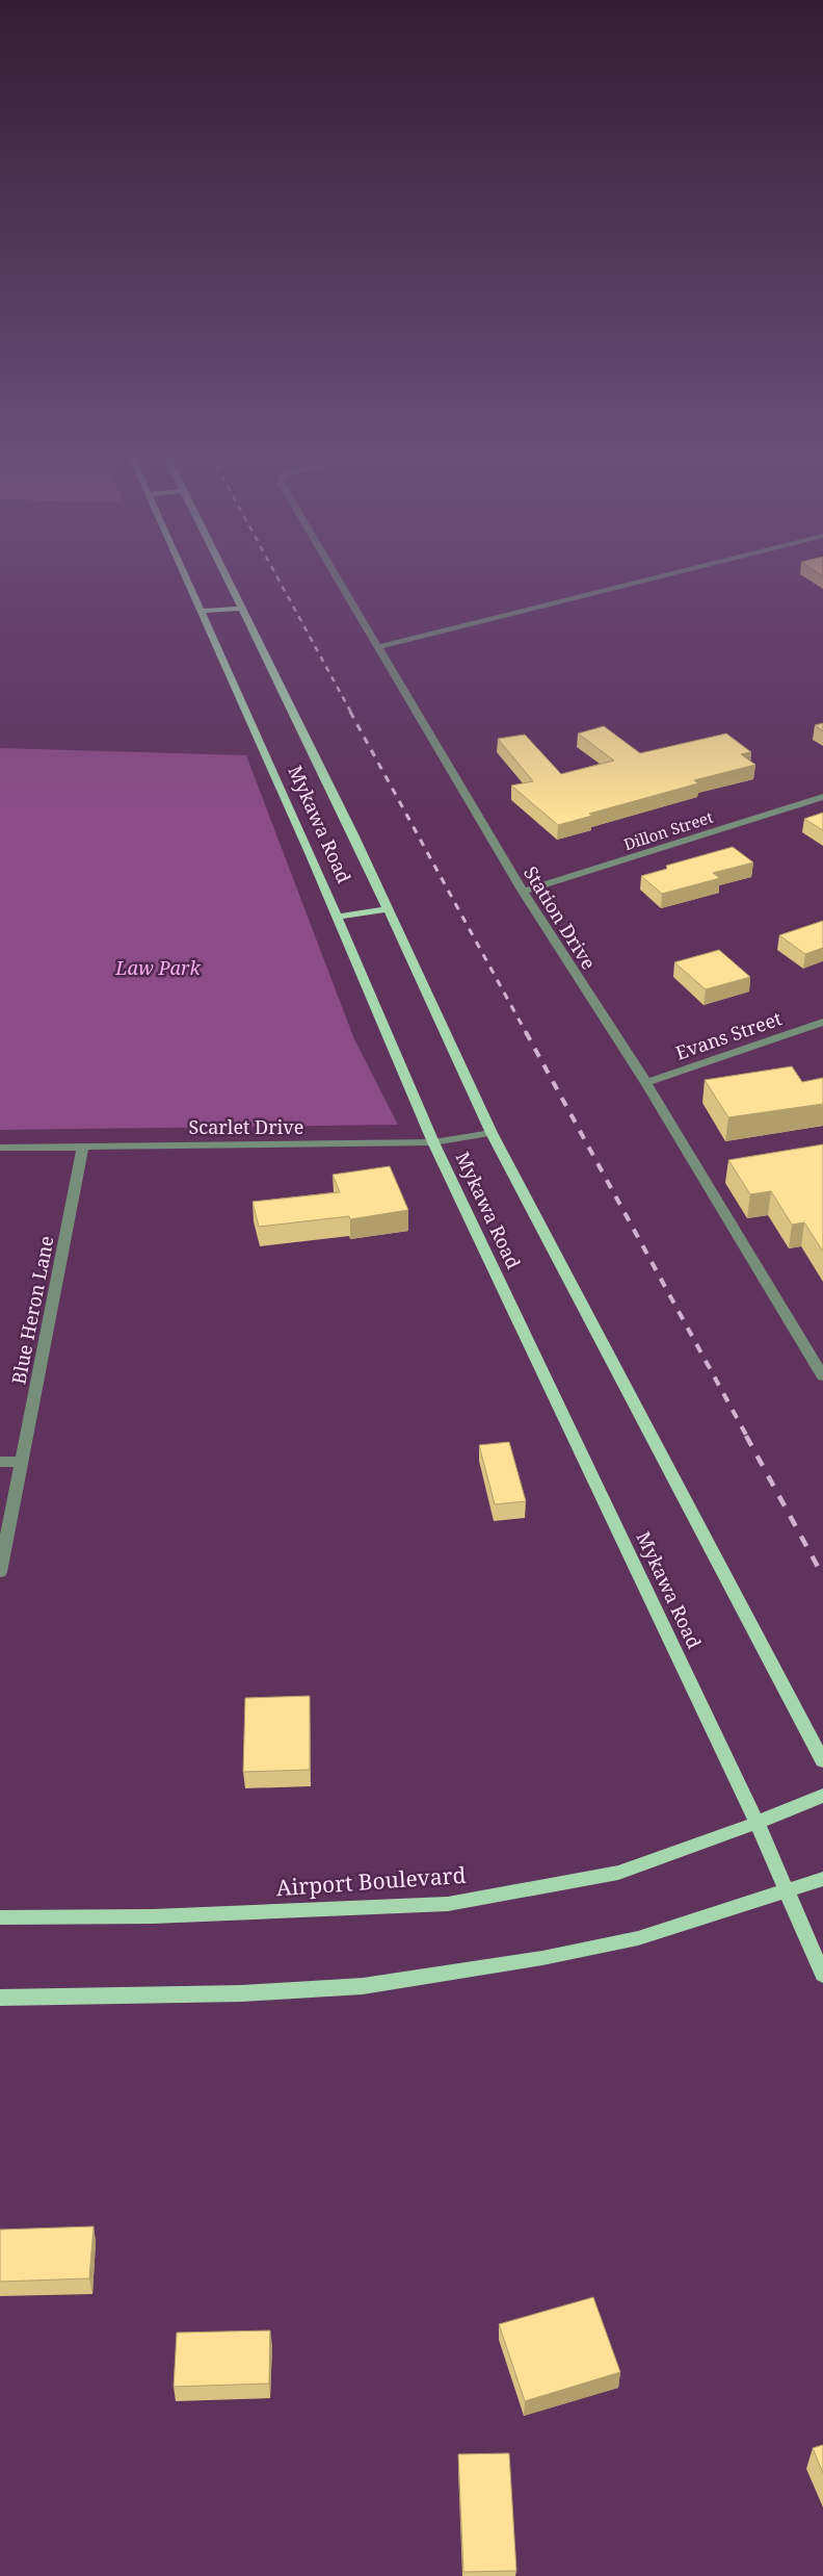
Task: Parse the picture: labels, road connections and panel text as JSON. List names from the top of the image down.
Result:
{
  "streets": {
    "main road": ["Mykawa Road", "Airport Boulevard"],
    "street": [
      "Dillon Street",
      "Station Drive",
      "Evans Street",
      "Scarlet Drive",
      "Blue Heron Lane"
    ]
  },
  "crossings": [
    ["Mykawa Road", "Scarlet Drive"],
    ["Mykawa Road", "Airport Boulevard"],
    ["Dillon Street", "Station Drive"],
    ["Station Drive", "Evans Street"],
    ["Scarlet Drive", "Blue Heron Lane"]
  ],
  "parks": ["Law Park"]
}
